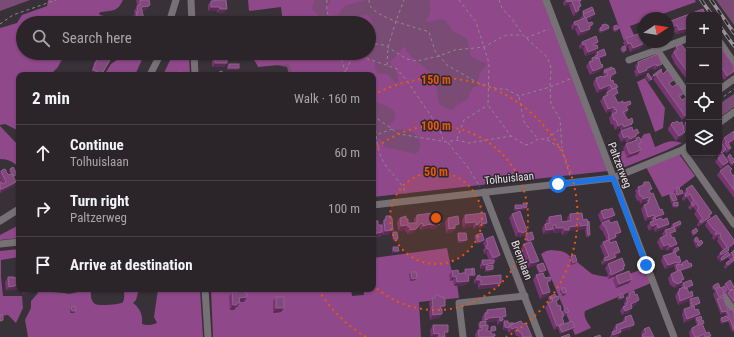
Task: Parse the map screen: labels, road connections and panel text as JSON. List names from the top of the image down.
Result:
{
  "streets": {
    "street": ["Paltzerweg", "Tolhuislaan", "Bremlaan"]
  },
  "crossings": [
    ["Paltzerweg", "Tolhuislaan"],
    ["Tolhuislaan", "Bremlaan"]
  ],
  "north": "right",
  "page": {
    "map_buttons": ["+", "−"],
    "search": "Search here",
    "heading": ["2 min", "Walk · 160 m"],
    "list": [
      ["Continue", "Tolhuislaan", "60 m"],
      ["Turn right", "Paltzerweg", "100 m"],
      "Arrive at destination"
    ]
  },
  "rings": ["150 m", "100 m", "50 m"]
}
